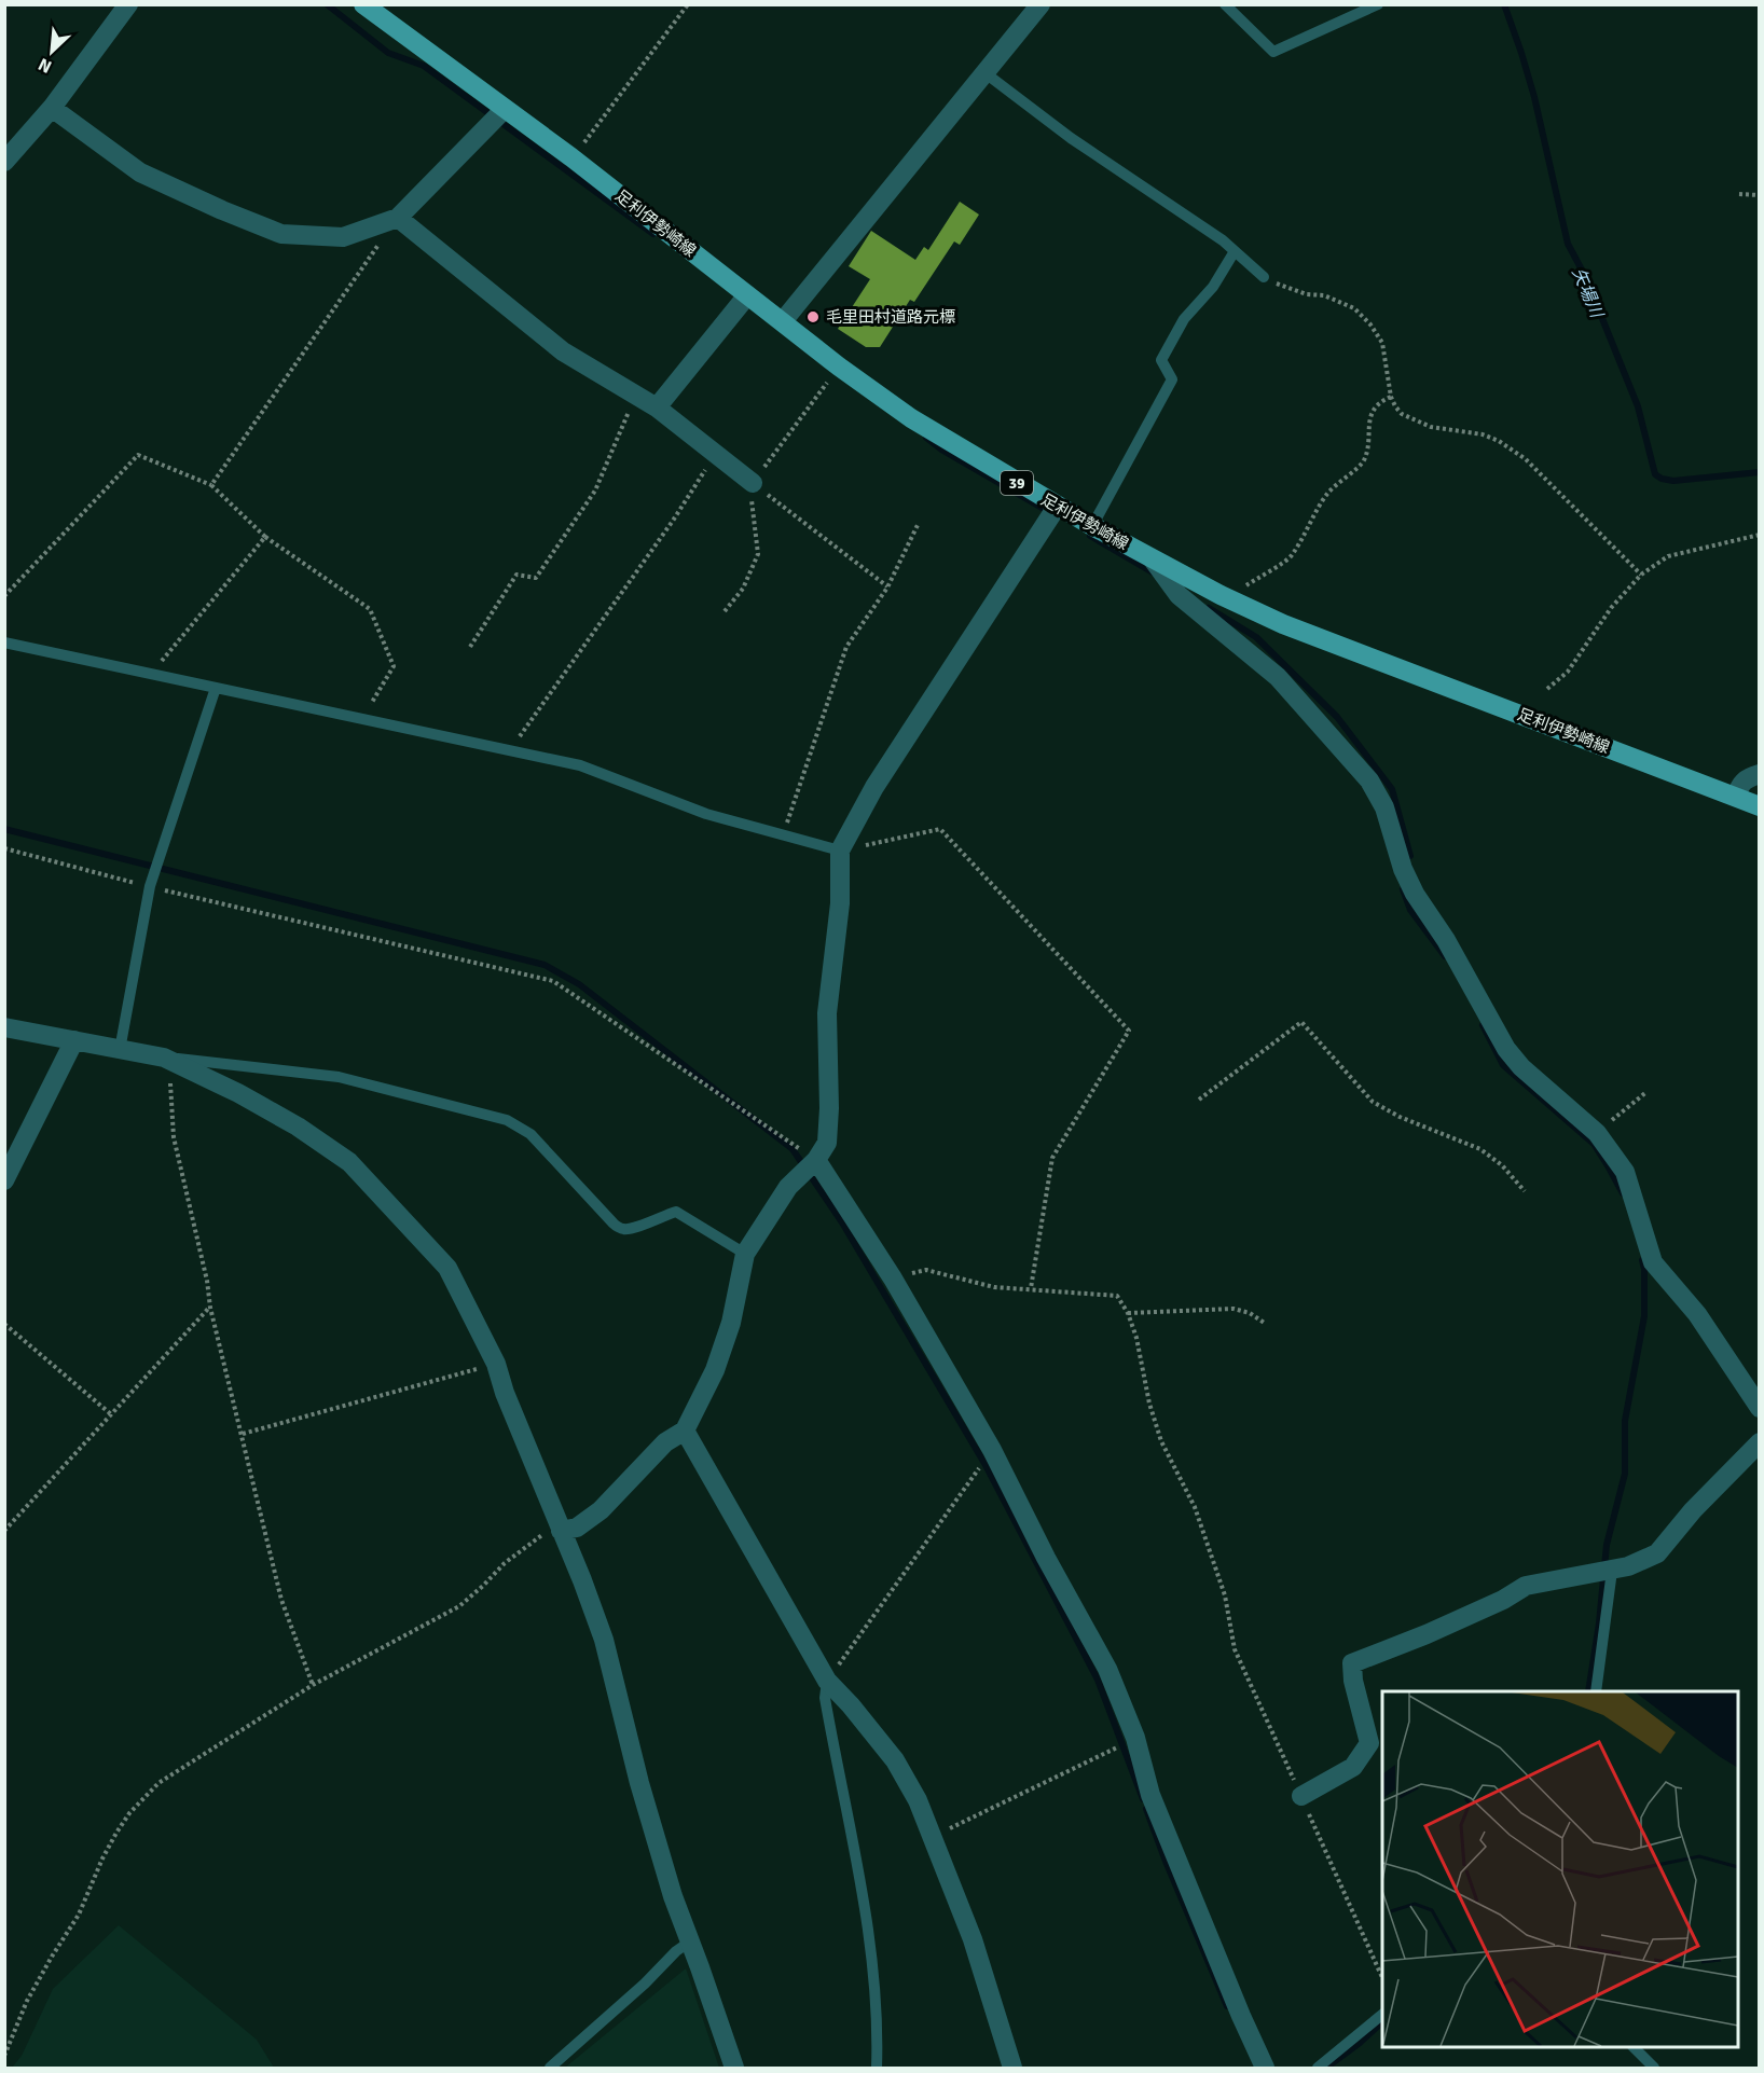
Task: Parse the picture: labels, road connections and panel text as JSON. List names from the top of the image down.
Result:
{
  "streets": {
    "main road": ["足利伊勢崎線", "39"]
  },
  "water": ["矢場川"],
  "places": ["毛里田村道路元標"],
  "north": "bottom left"
}
